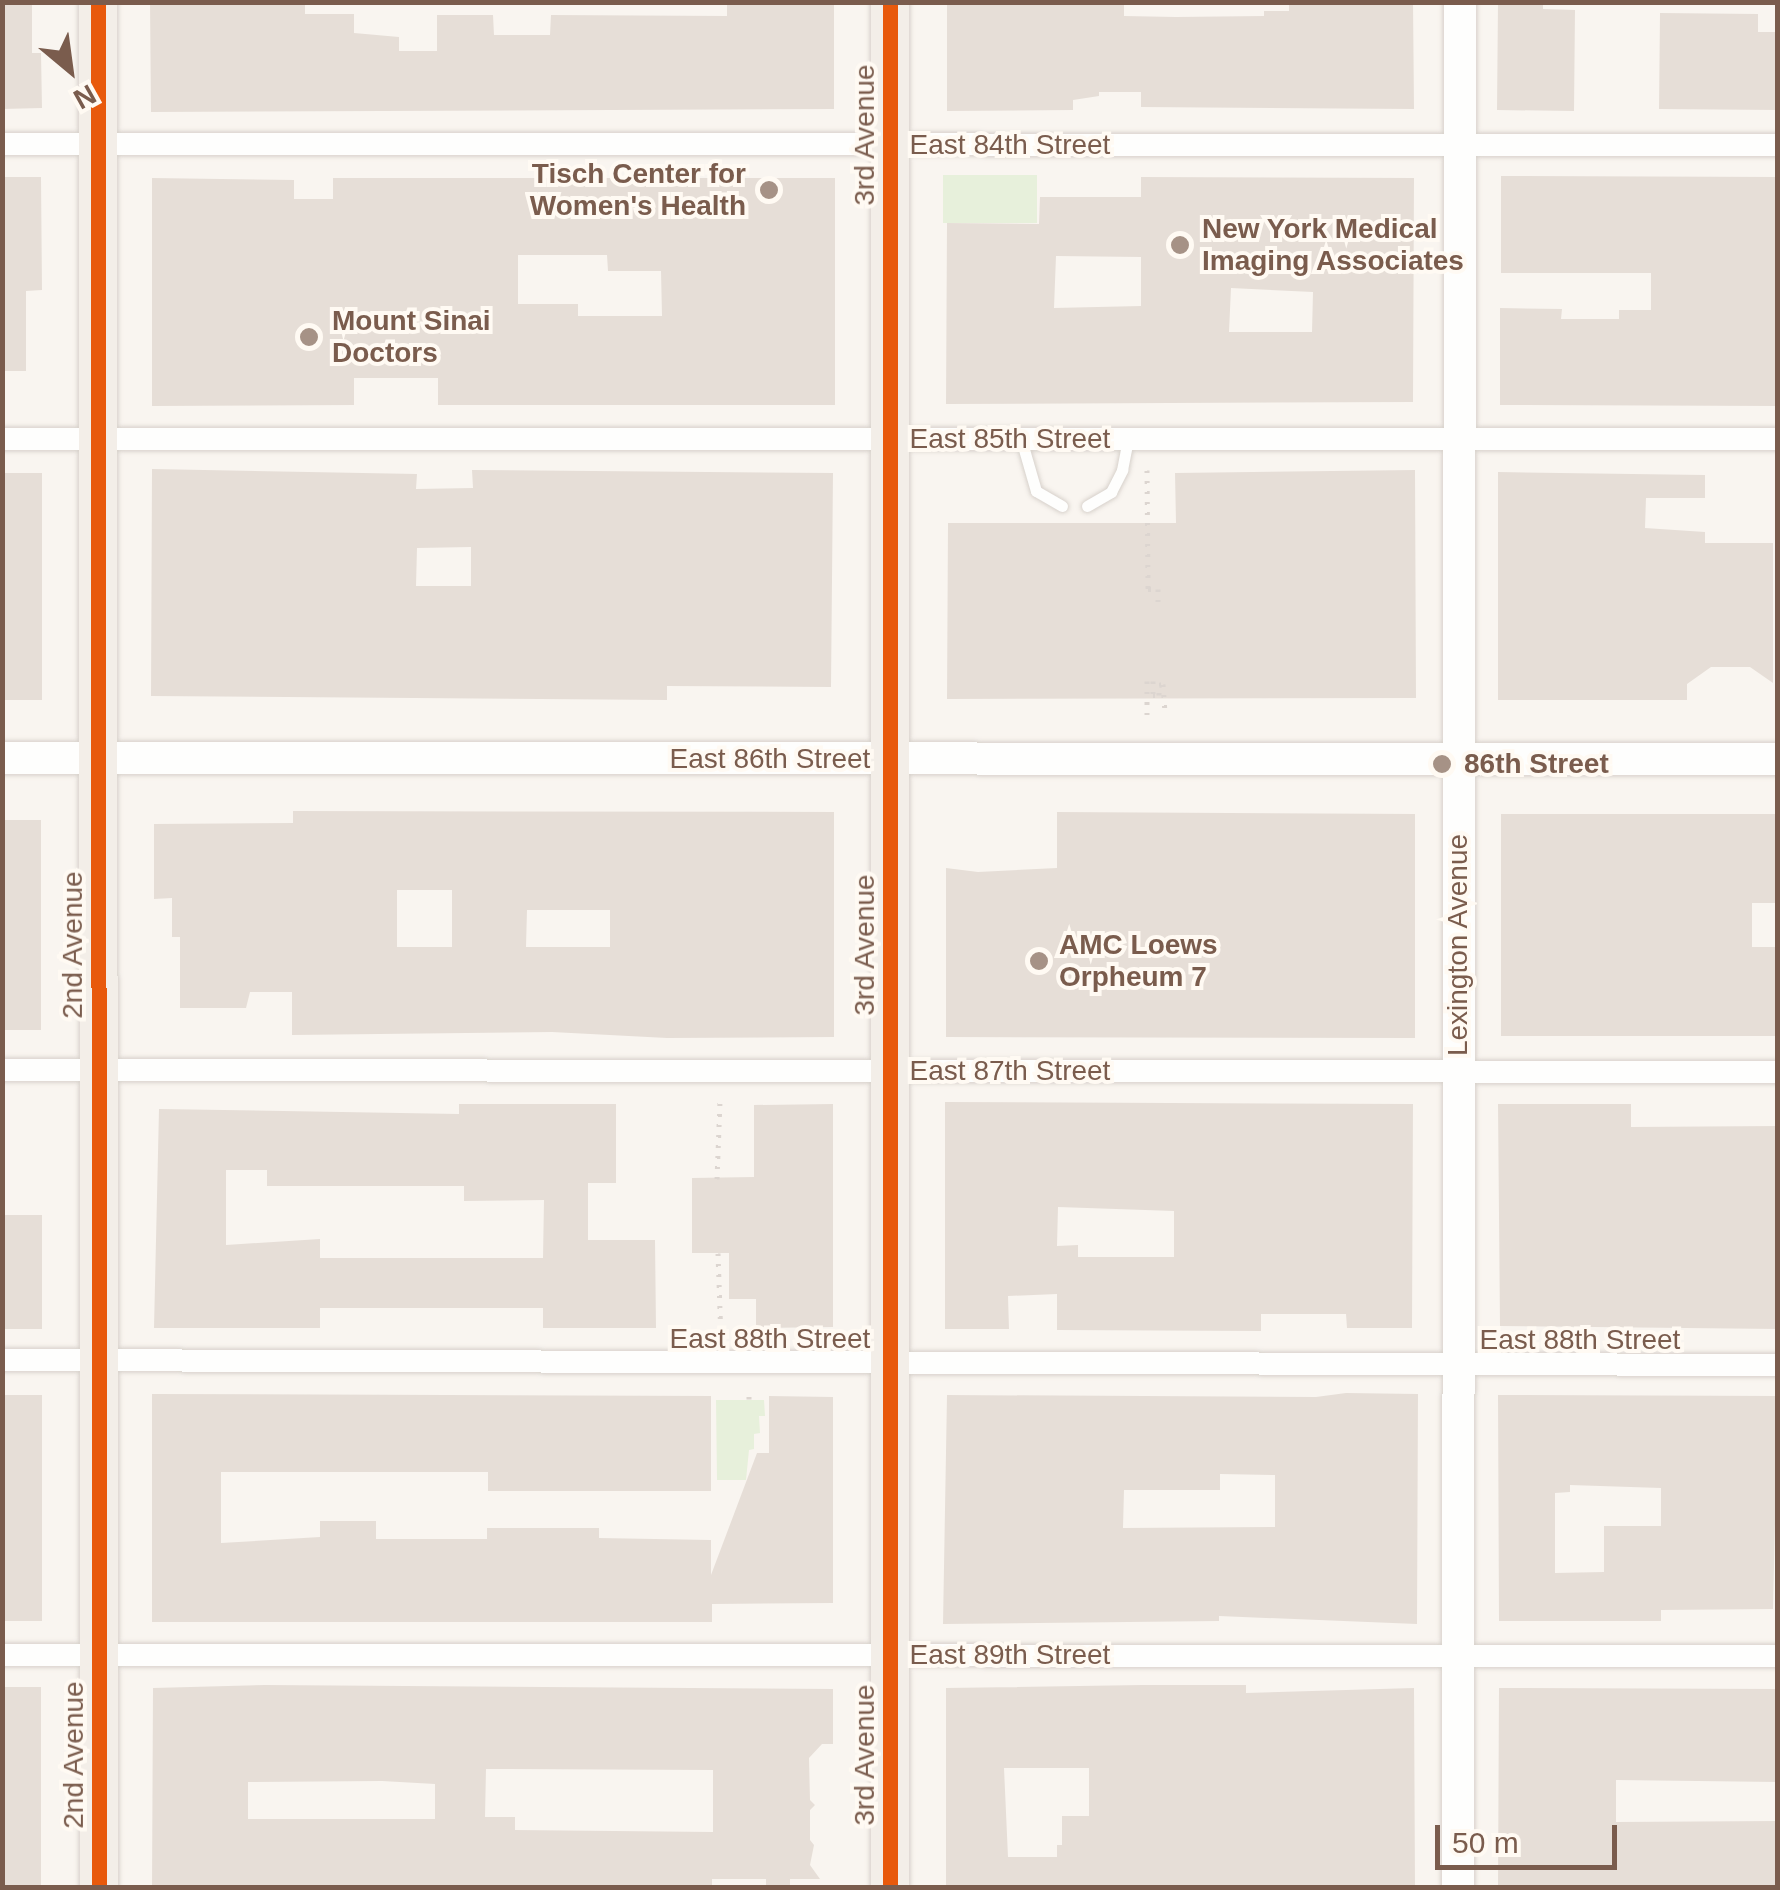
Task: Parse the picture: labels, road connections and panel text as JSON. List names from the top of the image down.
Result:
{
  "streets": {
    "main road": [
      "3rd Avenue",
      "East 86th Street",
      "2nd Avenue",
      "Lexington Avenue"
    ],
    "street": [
      "East 84th Street",
      "East 85th Street",
      "East 87th Street",
      "East 88th Street",
      "East 89th Street"
    ]
  },
  "crossings": [
    ["3rd Avenue", "East 84th Street"],
    ["3rd Avenue", "East 85th Street"],
    ["3rd Avenue", "East 86th Street"],
    ["3rd Avenue", "East 87th Street"],
    ["3rd Avenue", "East 88th Street"],
    ["3rd Avenue", "East 89th Street"],
    ["East 84th Street", "2nd Avenue"],
    ["East 84th Street", "Lexington Avenue"],
    ["East 85th Street", "2nd Avenue"],
    ["East 85th Street", "Lexington Avenue"],
    ["East 86th Street", "2nd Avenue"],
    ["East 86th Street", "Lexington Avenue"],
    ["2nd Avenue", "East 87th Street"],
    ["2nd Avenue", "East 88th Street"],
    ["2nd Avenue", "East 89th Street"],
    ["Lexington Avenue", "East 87th Street"],
    ["Lexington Avenue", "East 88th Street"],
    ["Lexington Avenue", "East 89th Street"]
  ],
  "places": [
    "Tisch Center for Women's Health",
    "New York Medical Imaging Associates",
    "Mount Sinai Doctors",
    "86th Street",
    "AMC Loews Orpheum 7"
  ],
  "scale_bar": "50 m",
  "north": "bottom right"
}
